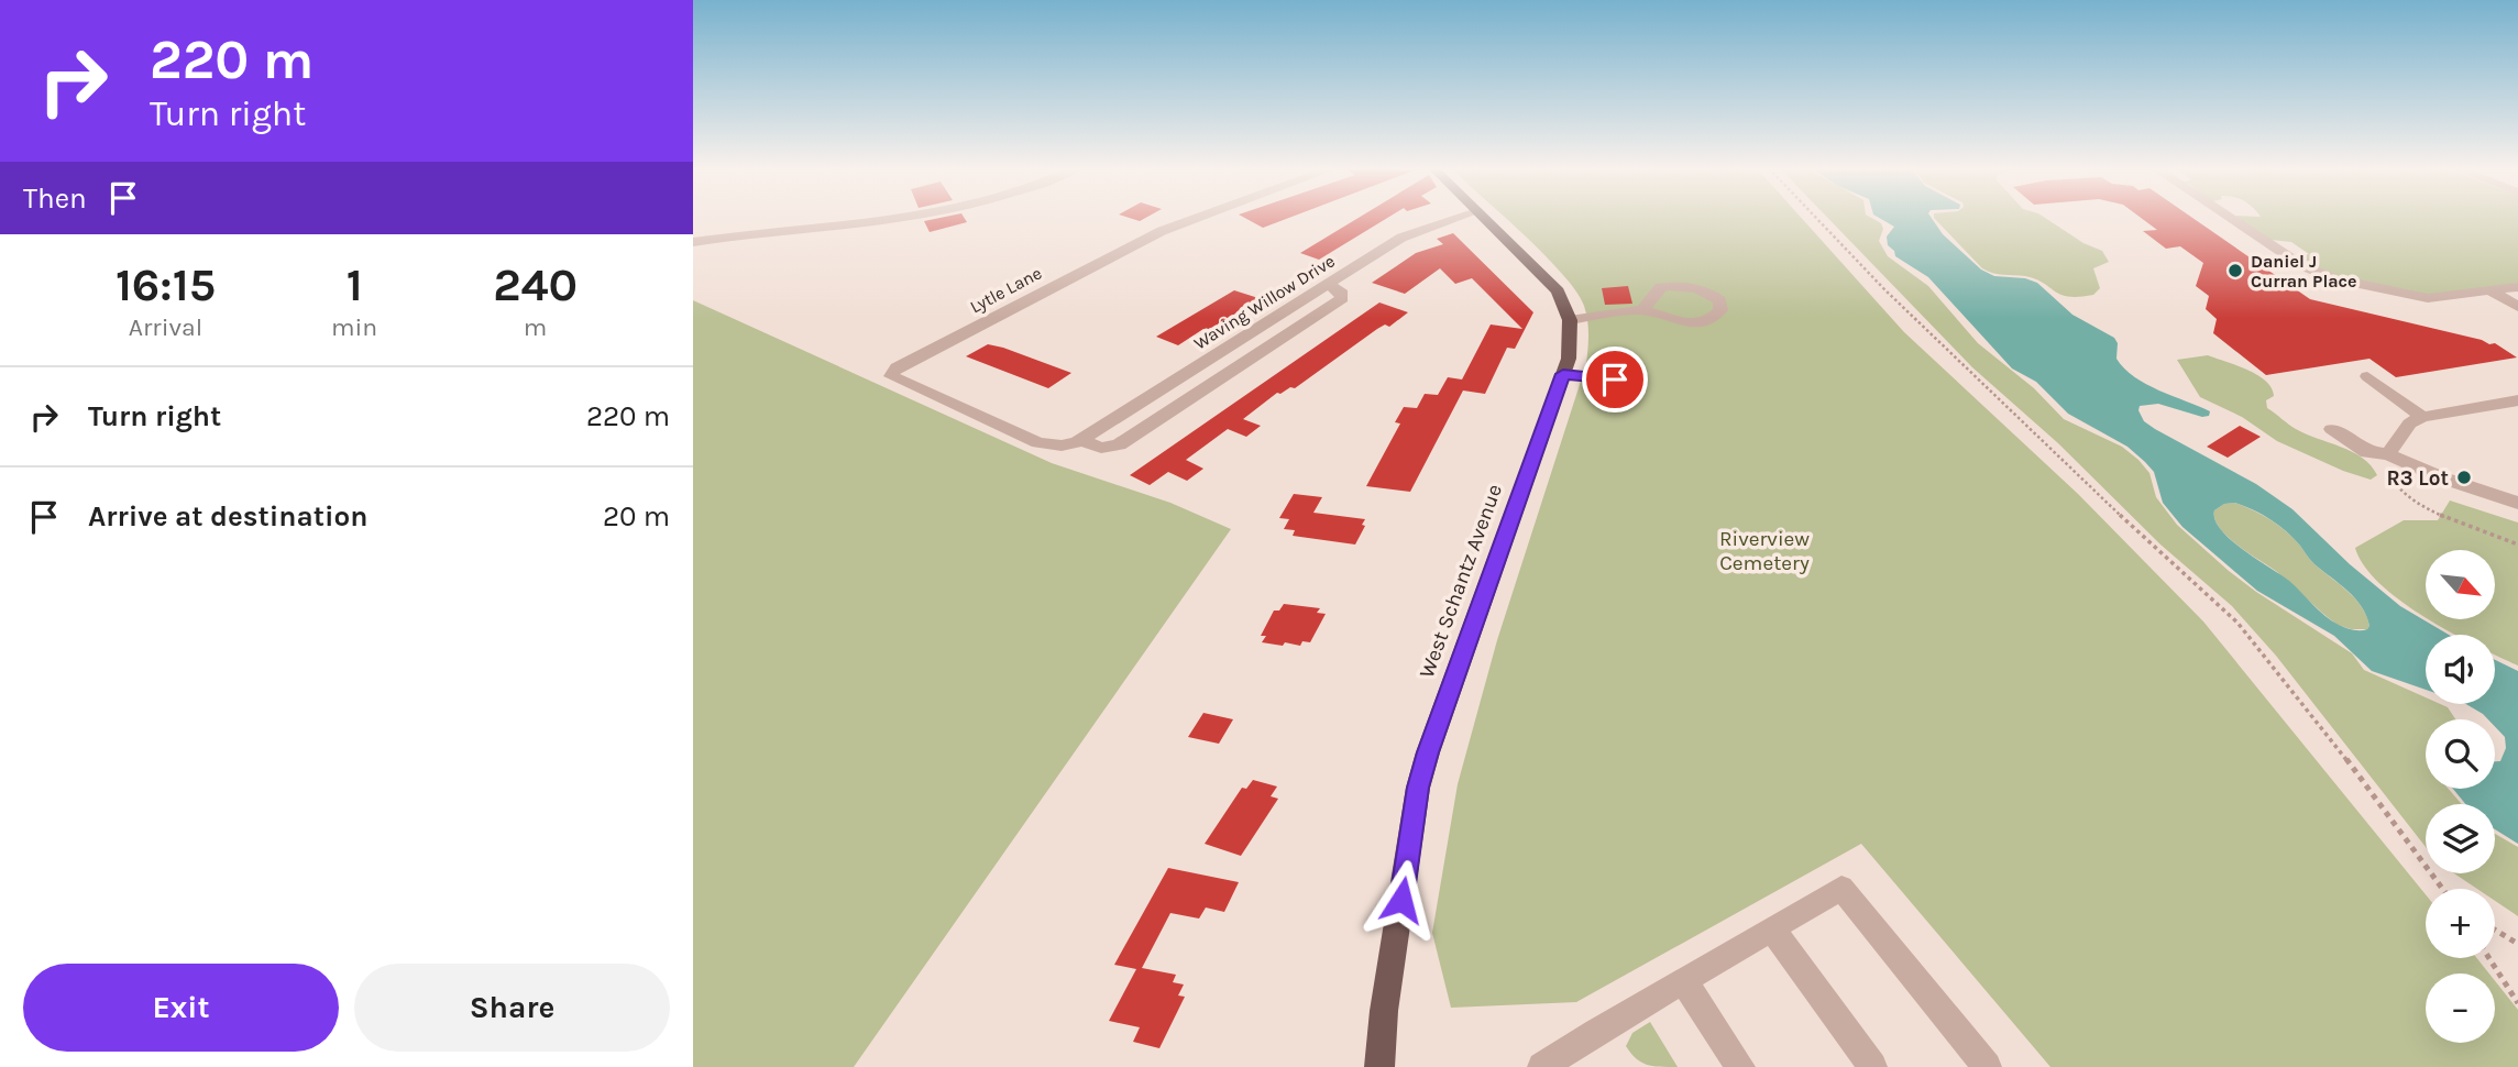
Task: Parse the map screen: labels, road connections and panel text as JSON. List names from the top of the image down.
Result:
{
  "streets": {
    "main road": ["West Schantz Avenue"],
    "street": ["Lytle Lane", "Waving Willow Drive"]
  },
  "crossings": [
    ["Lytle Lane", "Waving Willow Drive"]
  ],
  "parks": ["Riverview Cemetery"],
  "places": ["Daniel J Curran Place", "R3 Lot"],
  "north": "bottom right",
  "page": {
    "turn": ["220 m", "Turn right"],
    "then": "Then",
    "eta": [
      "16:15",
      "Arrival",
      "1",
      "min",
      "240",
      "m"
    ],
    "list": [
      {
        "name": "Turn right",
        "value": "220 m"
      },
      {
        "name": "Arrive at destination",
        "value": "20 m"
      }
    ],
    "map_buttons": ["+", "−"],
    "buttons": ["Exit", "Share"]
  }
}
